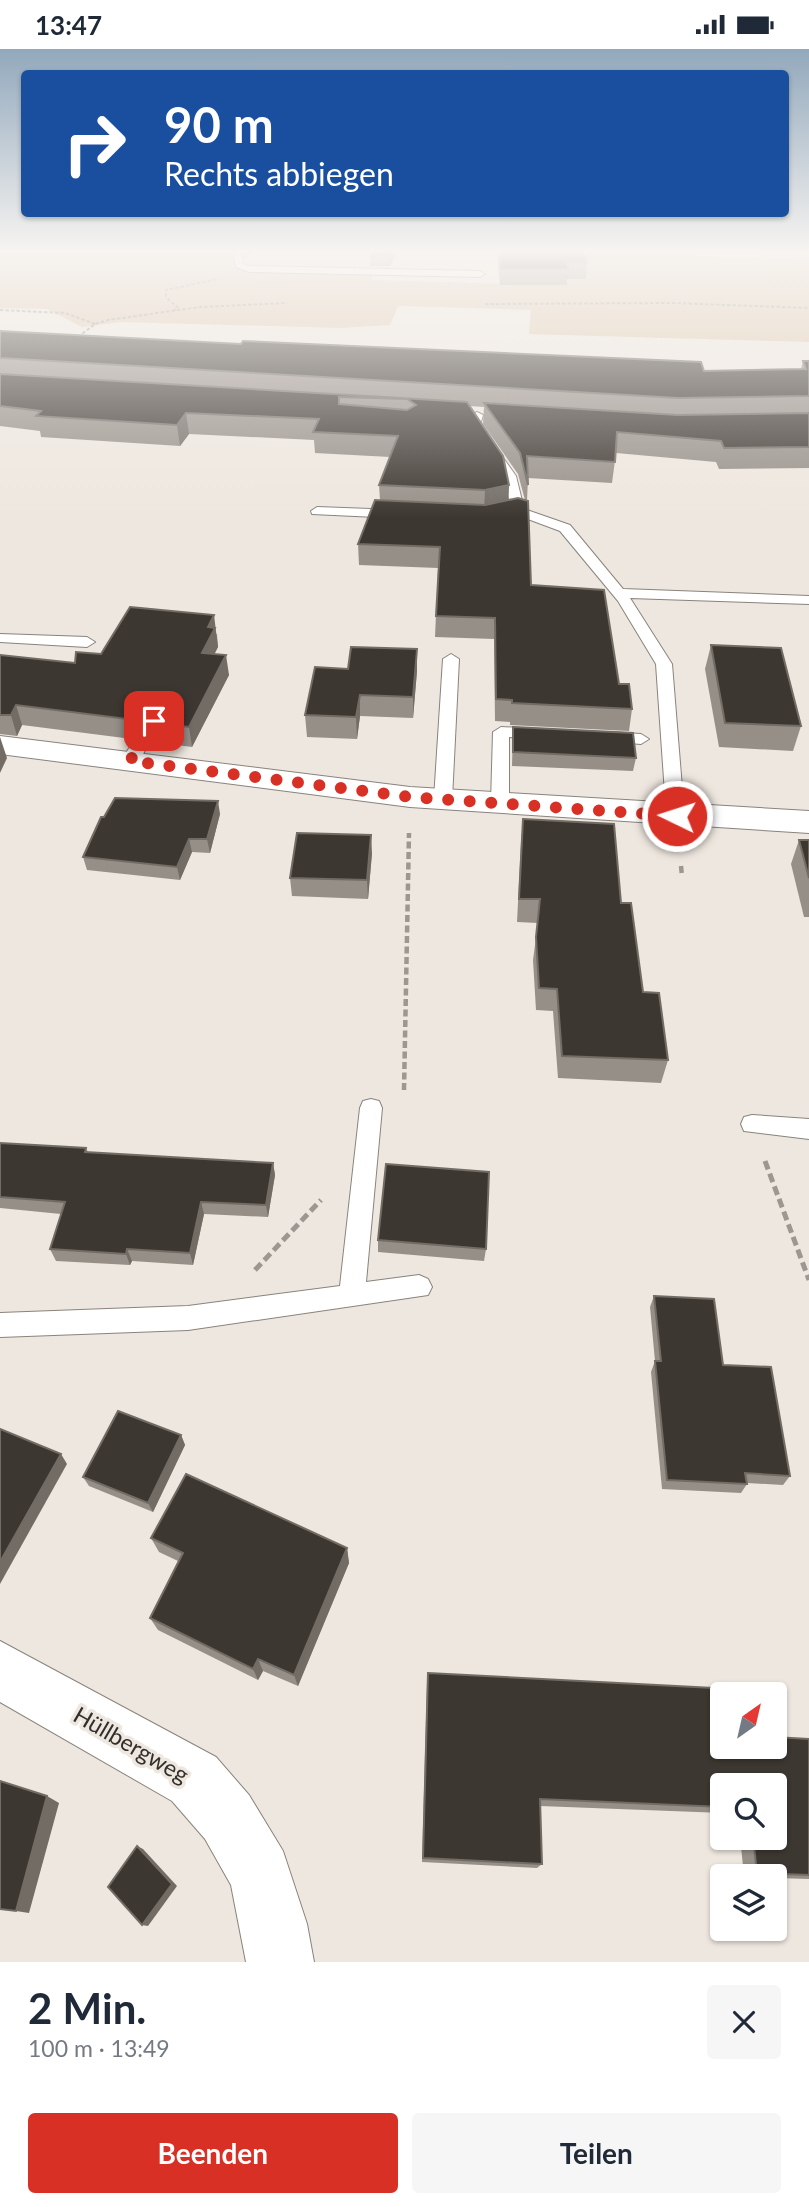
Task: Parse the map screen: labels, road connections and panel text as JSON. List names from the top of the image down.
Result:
{
  "streets": {
    "street": ["Hüllbergweg"]
  },
  "north": "top right",
  "page": {
    "status": "13:47",
    "turn": ["90 m", "Rechts abbiegen"],
    "heading": ["2 Min.", "100 m · 13:49"],
    "buttons": ["Beenden", "Teilen"]
  }
}
